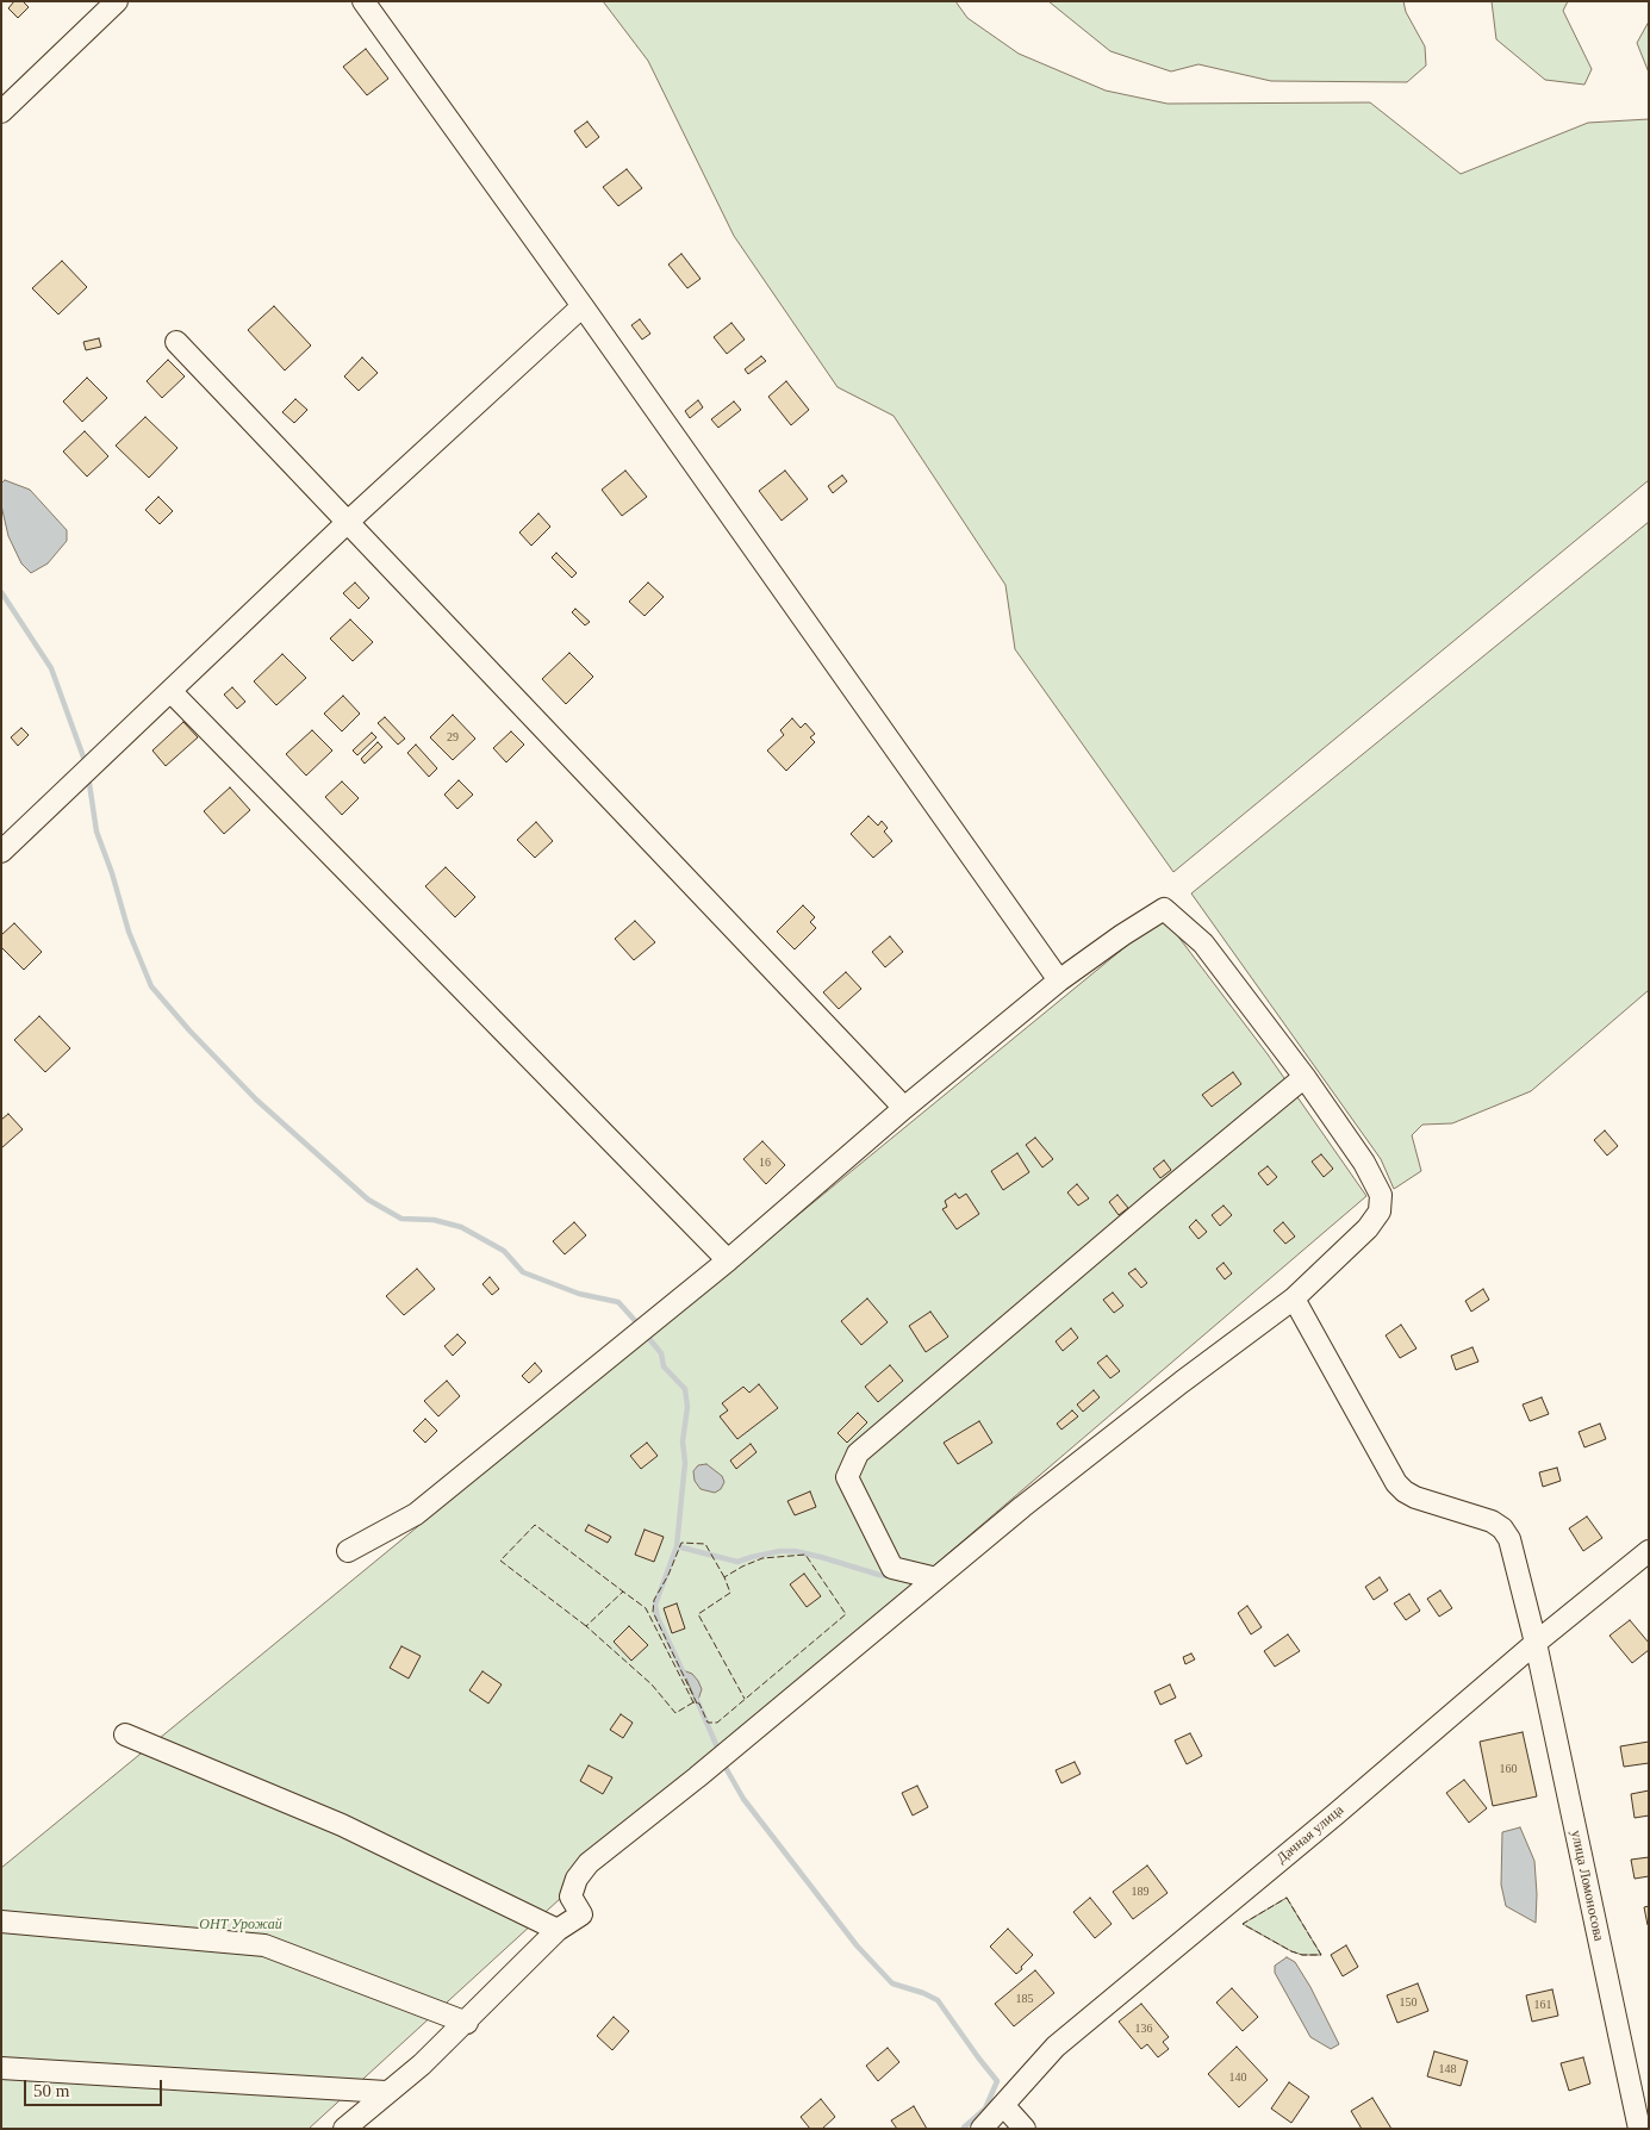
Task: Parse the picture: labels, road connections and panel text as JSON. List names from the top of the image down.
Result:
{
  "streets": {
    "street": ["Дачная улица", "улица Ломоносова"]
  },
  "crossings": [
    ["Дачная улица", "улица Ломоносова"]
  ],
  "parks": ["ОНТ Урожай"],
  "house_numbers": [
    "29",
    "16",
    "160",
    "189",
    "185",
    "150",
    "161",
    "136",
    "148",
    "140"
  ],
  "scale_bar": "50 m"
}
